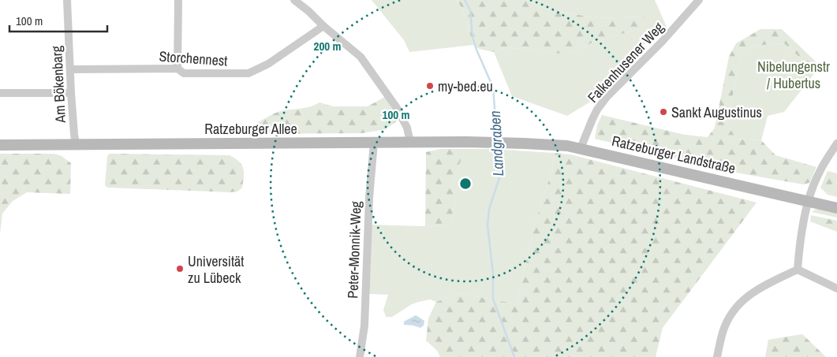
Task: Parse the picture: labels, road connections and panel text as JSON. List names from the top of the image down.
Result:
{
  "streets": {
    "main road": ["Ratzeburger Allee", "Ratzeburger Landstraße"],
    "street": [
      "Storchennest",
      "Falkenhusener Weg",
      "Am Bökenbarg",
      "Peter-Monnik-Weg"
    ]
  },
  "crossings": [
    ["Storchennest", "Am Bökenbarg"],
    ["Falkenhusener Weg", "Ratzeburger Landstraße"],
    ["Am Bökenbarg", "Ratzeburger Allee"],
    ["Ratzeburger Allee", "Ratzeburger Landstraße"],
    ["Ratzeburger Allee", "Peter-Monnik-Weg"]
  ],
  "water": ["Landgraben"],
  "parks": ["Nibelungenstr / Hubertus"],
  "places": ["my-bed.eu", "Sankt Augustinus", "Universität zu Lübeck"],
  "scale_bar": "100 m",
  "rings": ["200 m", "100 m"]
}
